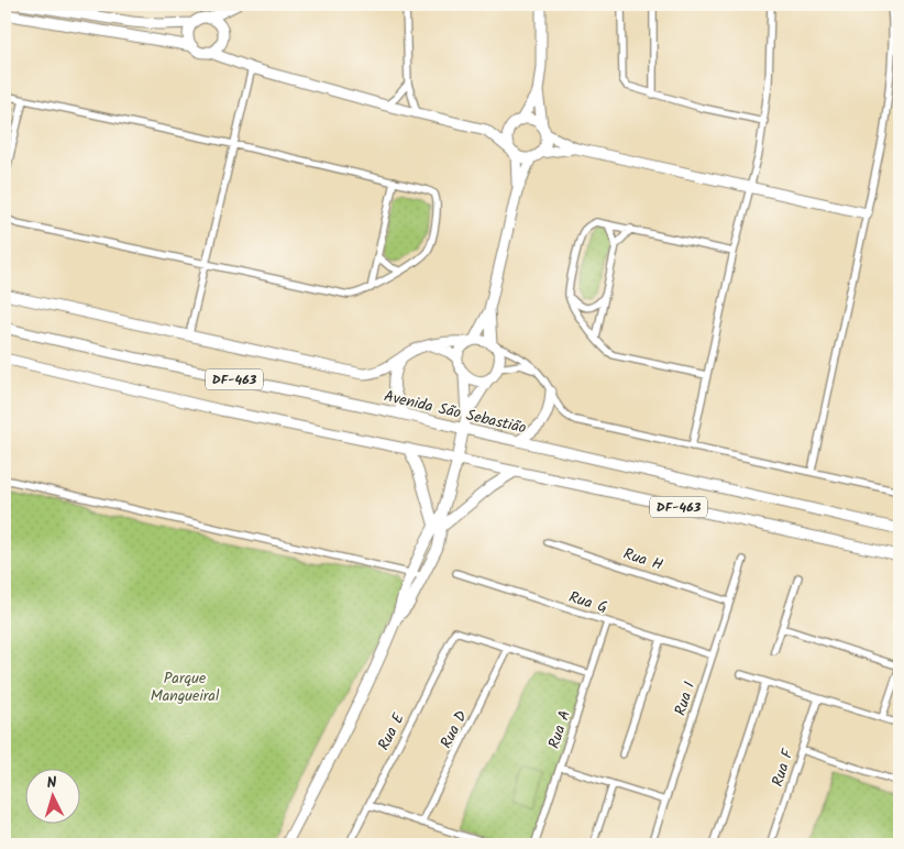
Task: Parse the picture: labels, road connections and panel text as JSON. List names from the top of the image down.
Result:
{
  "streets": {
    "street": [
      "DF-463",
      "Avenida São Sebastião",
      "Rua H",
      "Rua G",
      "Rua I",
      "Rua D",
      "Rua A",
      "Rua E",
      "Rua F"
    ]
  },
  "crossings": [
    ["Rua H", "Rua I"],
    ["Rua G", "Rua I"],
    ["Rua G", "Rua A"],
    ["Rua D", "Rua E"]
  ],
  "parks": ["Parque Mangueiral"],
  "north": "top"
}
